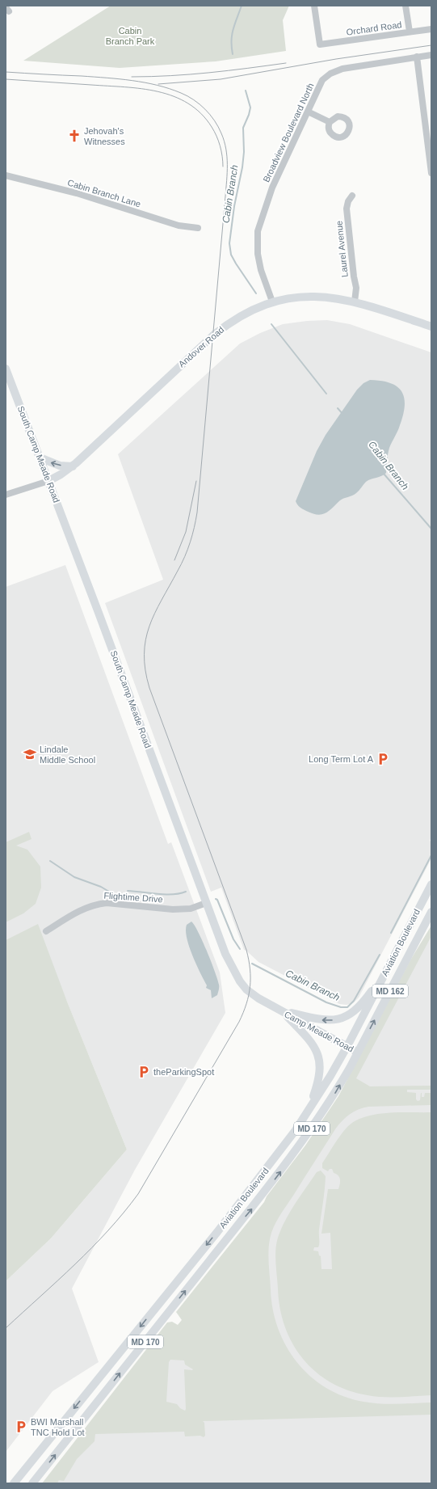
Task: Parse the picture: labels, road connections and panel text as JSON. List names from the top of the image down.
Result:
{
  "streets": {
    "main road": [
      "Andover Road",
      "South Camp Meade Road",
      "Aviation Boulevard",
      "MD 162",
      "Camp Meade Road",
      "MD 170"
    ],
    "street": [
      "Orchard Road",
      "Broadview Boulevard North",
      "Cabin Branch Lane",
      "Laurel Avenue",
      "Flightime Drive"
    ]
  },
  "crossings": [
    ["Broadview Boulevard North", "Andover Road"],
    ["Laurel Avenue", "Andover Road"],
    ["Andover Road", "South Camp Meade Road"],
    ["South Camp Meade Road", "Flightime Drive"],
    ["South Camp Meade Road", "Camp Meade Road"],
    ["South Camp Meade Road", "MD 170"],
    ["Aviation Boulevard", "Camp Meade Road"],
    ["Aviation Boulevard", "MD 170"],
    ["Camp Meade Road", "MD 170"]
  ],
  "water": ["Cabin Branch"],
  "parks": ["Cabin Branch Park"],
  "places": {
    "church": ["Jehovah's Witnesses"],
    "school or university": ["Lindale Middle School"],
    "parking": ["Long Term Lot A", "theParkingSpot", "BWI Marshall TNC Hold Lot"]
  }
}
